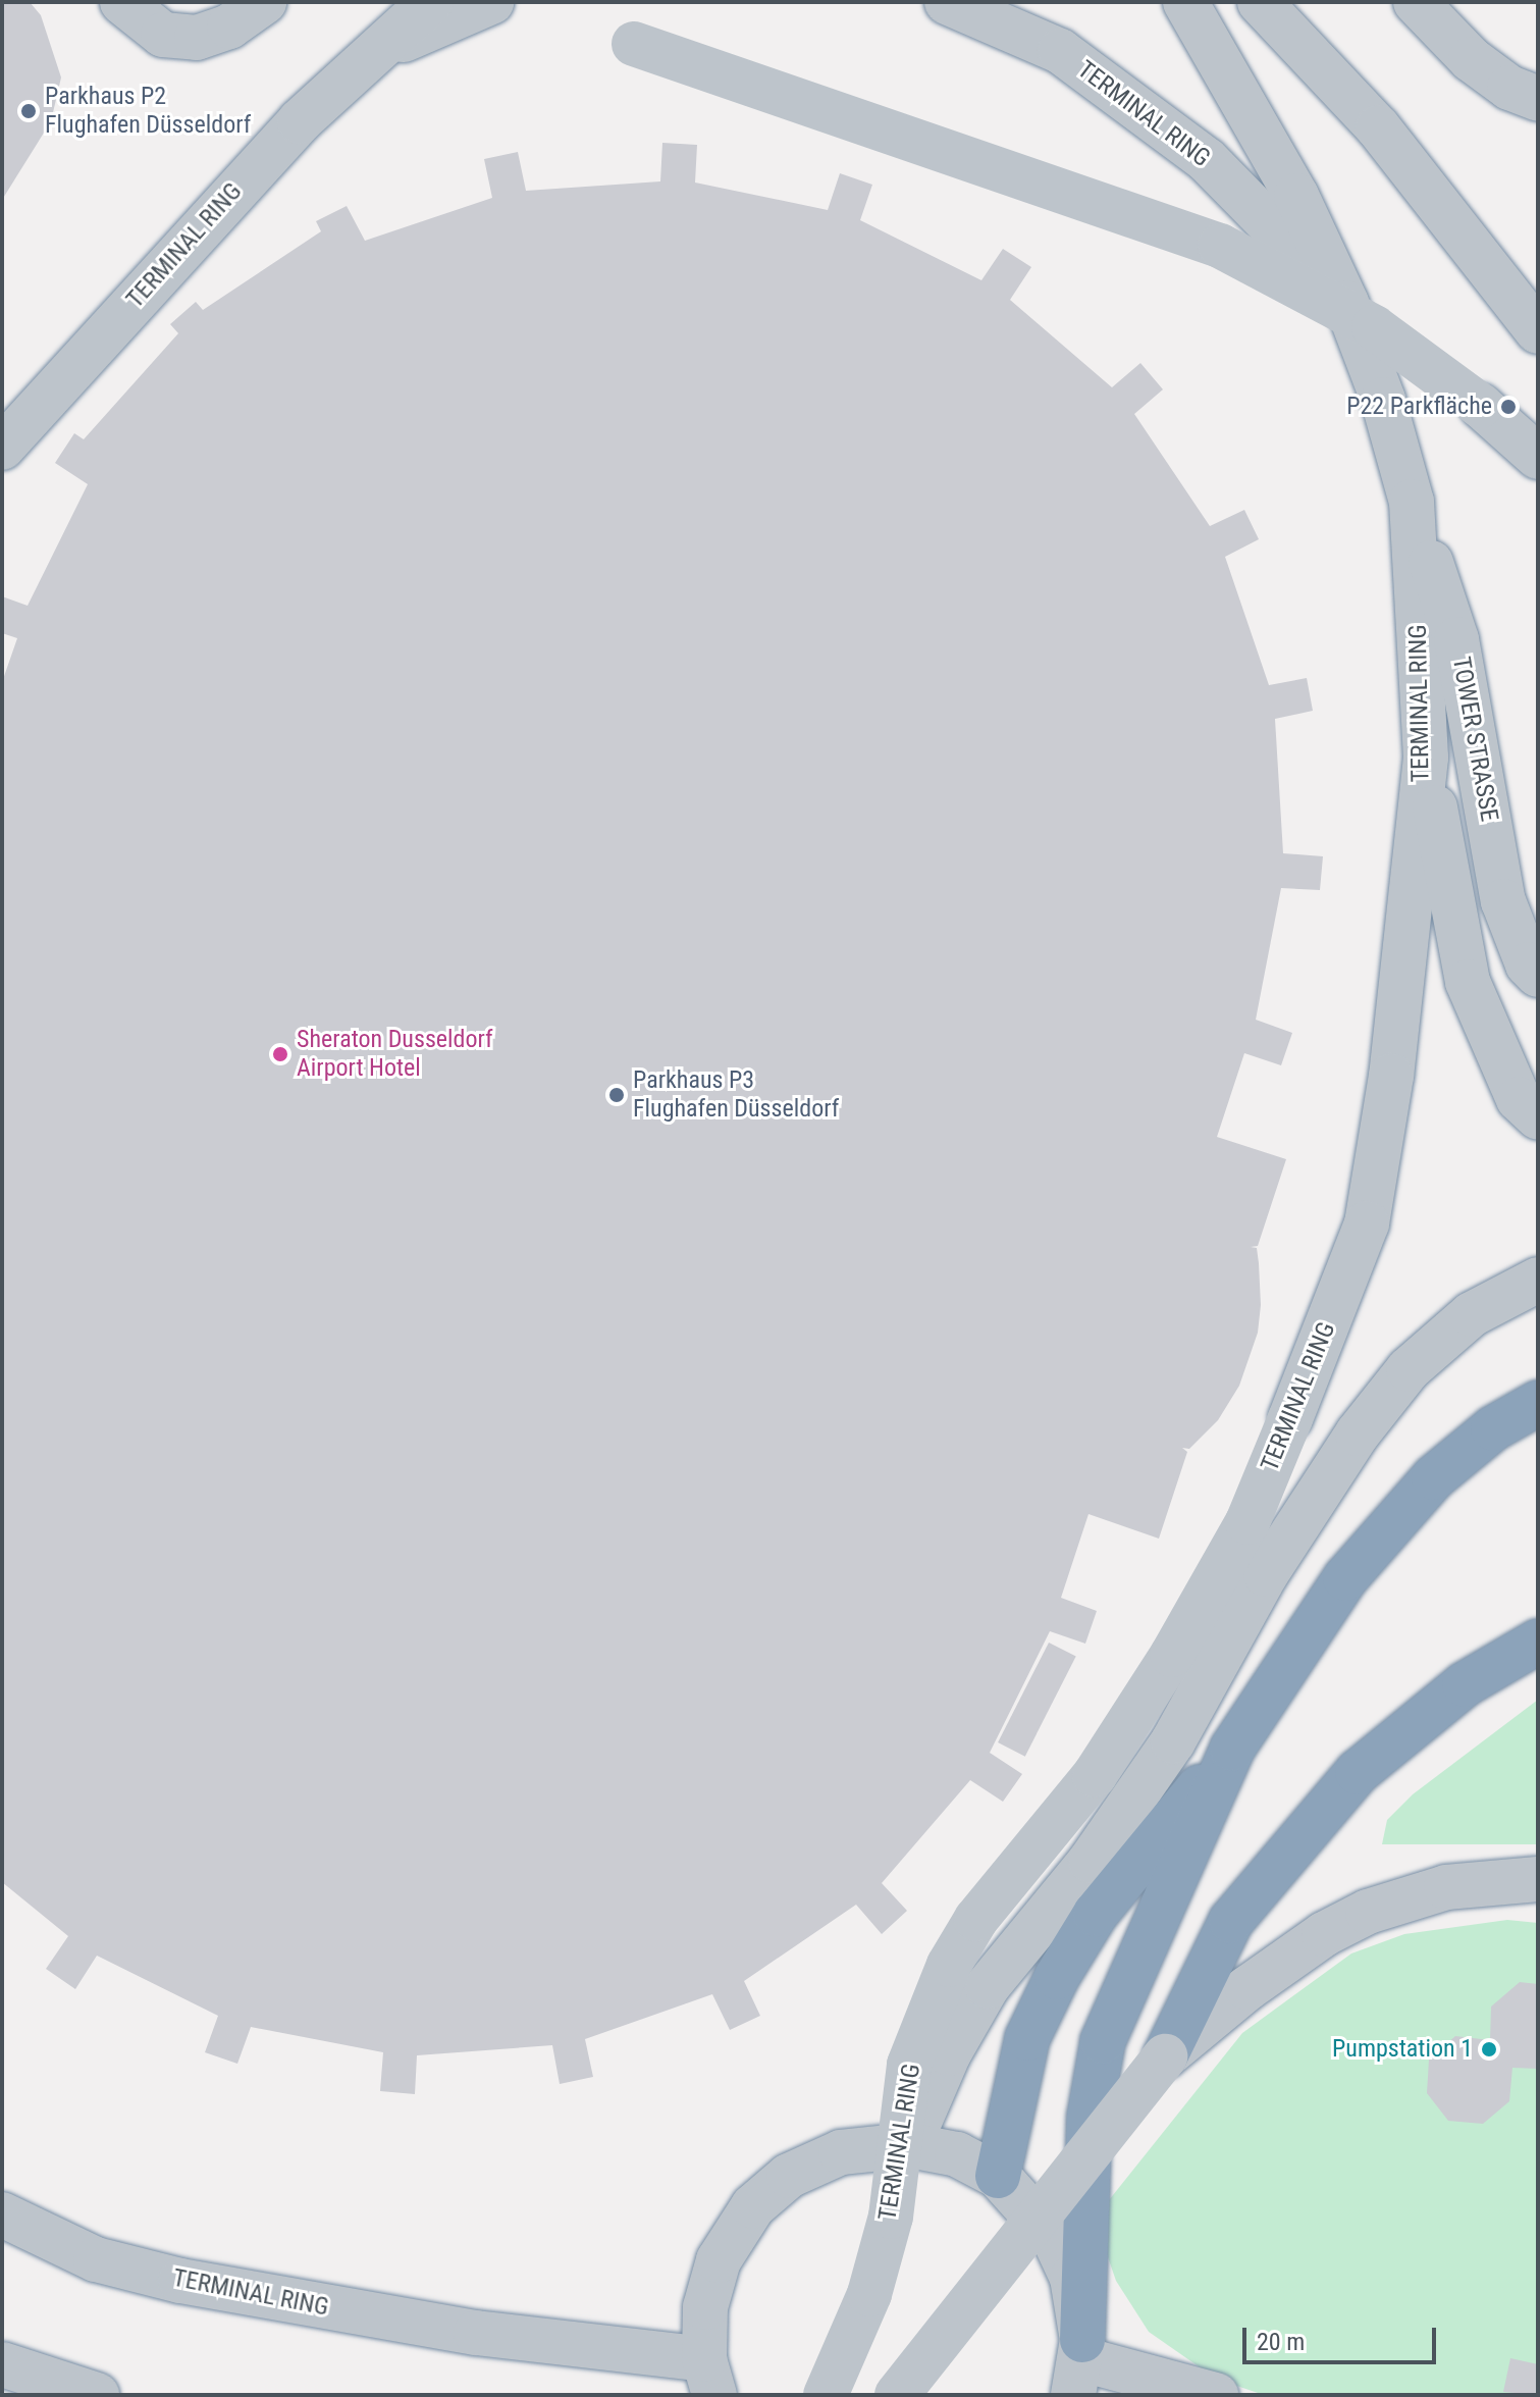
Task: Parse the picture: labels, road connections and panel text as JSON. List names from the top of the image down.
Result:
{
  "streets": {
    "street": ["TERMINAL RING", "TOWER STRASSE"]
  },
  "crossings": [
    ["TERMINAL RING", "TOWER STRASSE"]
  ],
  "places": [
    "Parkhaus P2 Flughafen Düsseldorf",
    "P22 Parkfläche",
    "Sheraton Dusseldorf Airport Hotel",
    "Parkhaus P3 Flughafen Düsseldorf",
    "Pumpstation 1"
  ],
  "scale_bar": "20 m"
}
